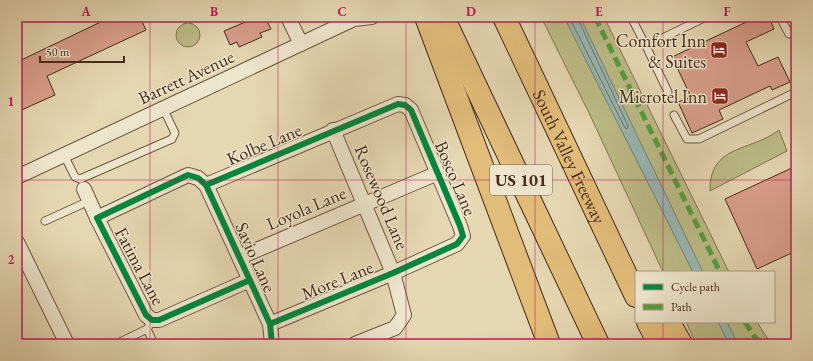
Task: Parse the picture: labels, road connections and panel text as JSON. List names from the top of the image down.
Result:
{
  "streets": {
    "highway": ["South Valley Freeway", "US 101"],
    "street": [
      "Barrett Avenue",
      "Kolbe Lane",
      "Bosco Lane",
      "Rosewood Lane",
      "Loyola Lane",
      "Savio Lane",
      "Fatima Lane",
      "More Lane"
    ]
  },
  "crossings": [
    ["Kolbe Lane", "Bosco Lane"],
    ["Kolbe Lane", "Rosewood Lane"],
    ["Kolbe Lane", "Savio Lane"],
    ["Kolbe Lane", "Fatima Lane"],
    ["Bosco Lane", "Rosewood Lane"],
    ["Bosco Lane", "Loyola Lane"],
    ["Bosco Lane", "More Lane"],
    ["Rosewood Lane", "Loyola Lane"],
    ["Rosewood Lane", "More Lane"],
    ["Loyola Lane", "Savio Lane"],
    ["Savio Lane", "Fatima Lane"],
    ["Savio Lane", "More Lane"]
  ],
  "places": {
    "hotel": ["Comfort Inn & Suites", "Microtel Inn"]
  },
  "legend": ["Cycle path", "Path"],
  "scale_bar": "50 m",
  "grid": {
    "columns": [
      "A",
      "B",
      "C",
      "D",
      "E",
      "F"
    ],
    "rows": ["1", "2"]
  }
}
